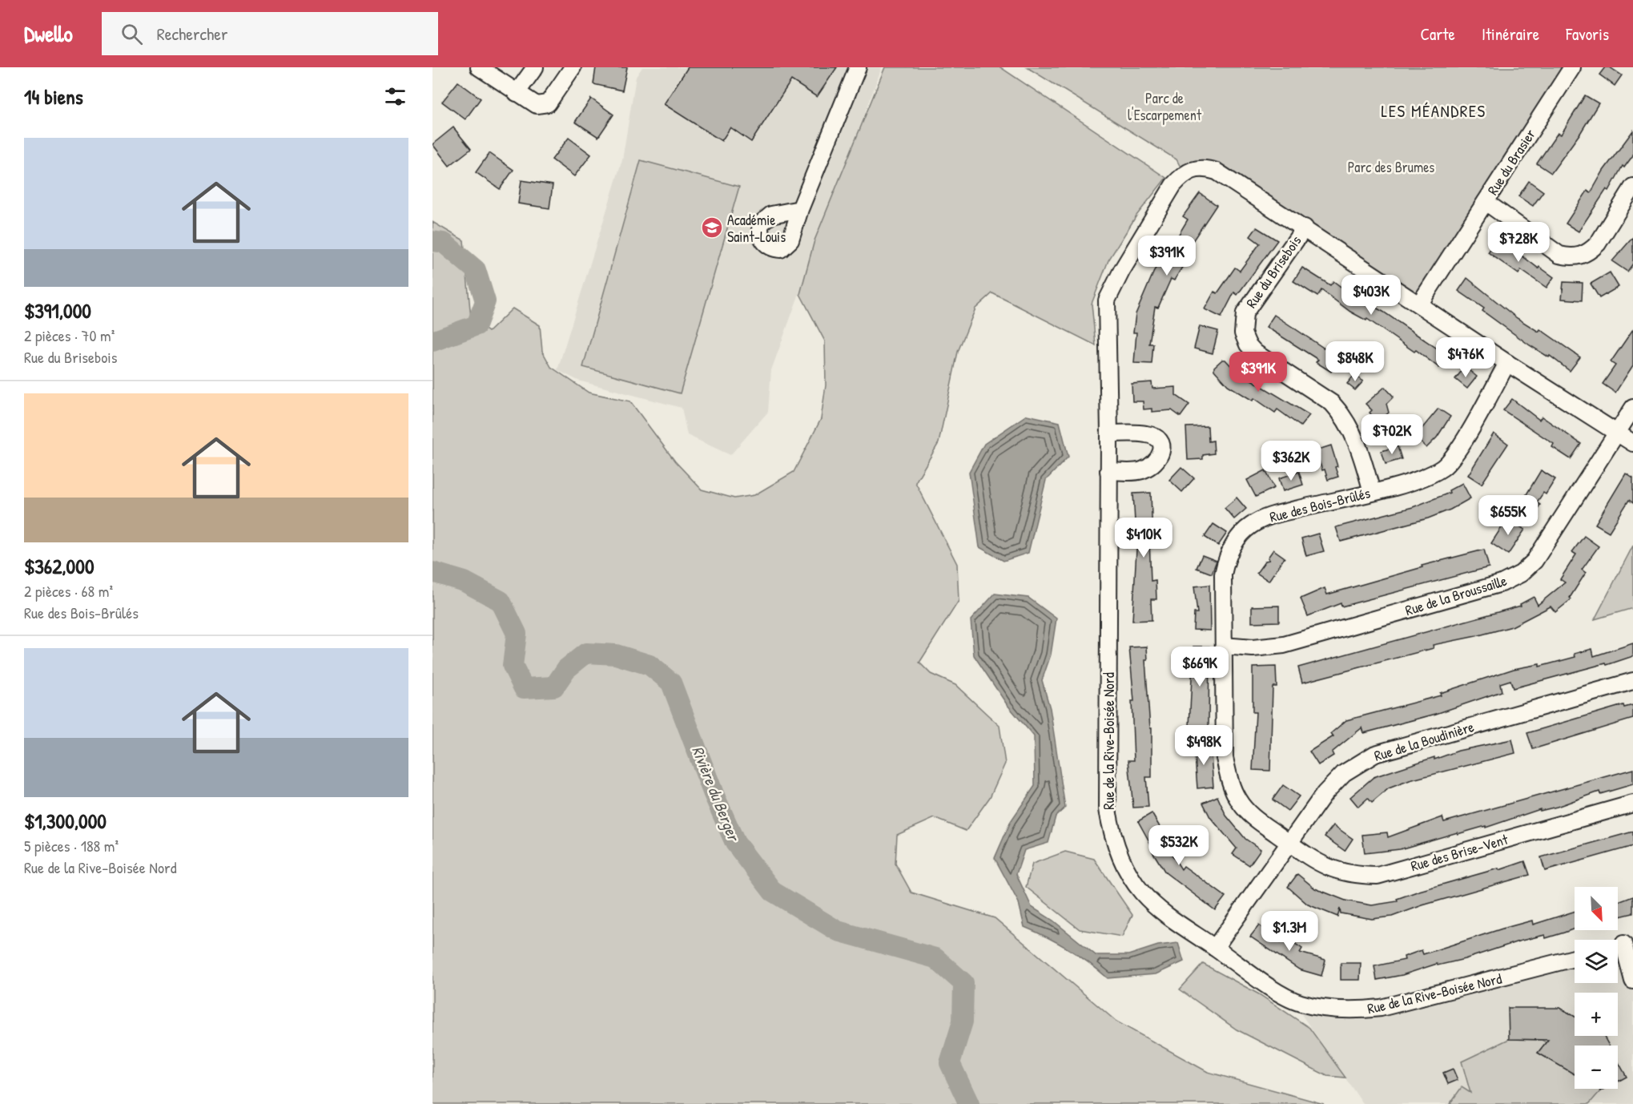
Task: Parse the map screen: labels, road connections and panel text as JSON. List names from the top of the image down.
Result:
{
  "streets": {
    "street": [
      "Rue du Brasier",
      "Rue du Brisebois",
      "Rue des Bois-Brûlés",
      "Rue de la Broussaille",
      "Rue de la Rive-Boisée Nord",
      "Rue de la Boudinière",
      "Rue des Brise-Vent"
    ]
  },
  "crossings": [
    ["Rue du Brasier", "Rue de la Rive-Boisée Nord"],
    ["Rue du Brisebois", "Rue des Bois-Brûlés"],
    ["Rue du Brisebois", "Rue de la Rive-Boisée Nord"],
    ["Rue des Bois-Brûlés", "Rue de la Broussaille"],
    ["Rue des Bois-Brûlés", "Rue de la Rive-Boisée Nord"],
    ["Rue des Bois-Brûlés", "Rue de la Boudinière"],
    ["Rue des Bois-Brûlés", "Rue des Brise-Vent"],
    ["Rue de la Broussaille", "Rue de la Rive-Boisée Nord"],
    ["Rue de la Rive-Boisée Nord", "Rue de la Boudinière"],
    ["Rue de la Boudinière", "Rue des Brise-Vent"]
  ],
  "districts": ["LES MÉANDRES"],
  "water": ["Rivière du Berger"],
  "parks": ["Parc de l'Escarpement", "Parc des Brumes"],
  "places": {
    "school or university": ["Académie Saint-Louis"]
  },
  "north": "bottom right",
  "page": {
    "header": "Dwello",
    "search": "Rechercher",
    "nav": ["Carte", "Itinéraire", "Favoris"],
    "heading": "14 biens",
    "list": [
      {
        "name": "$391,000",
        "note": "2 pièces · 70 m² · Rue du Brisebois"
      },
      {
        "name": "$362,000",
        "note": "2 pièces · 68 m² · Rue des Bois-Brûlés"
      },
      {
        "name": "$1,300,000",
        "note": "5 pièces · 188 m² · Rue de la Rive-Boisée Nord"
      }
    ],
    "price": [
      "$728K",
      "$391K",
      "$403K",
      "$476K",
      "$848K",
      "$391K",
      "$702K",
      "$362K",
      "$655K",
      "$410K",
      "$669K",
      "$498K",
      "$532K",
      "$1.3M"
    ],
    "map_buttons": ["+", "−"]
  }
}
